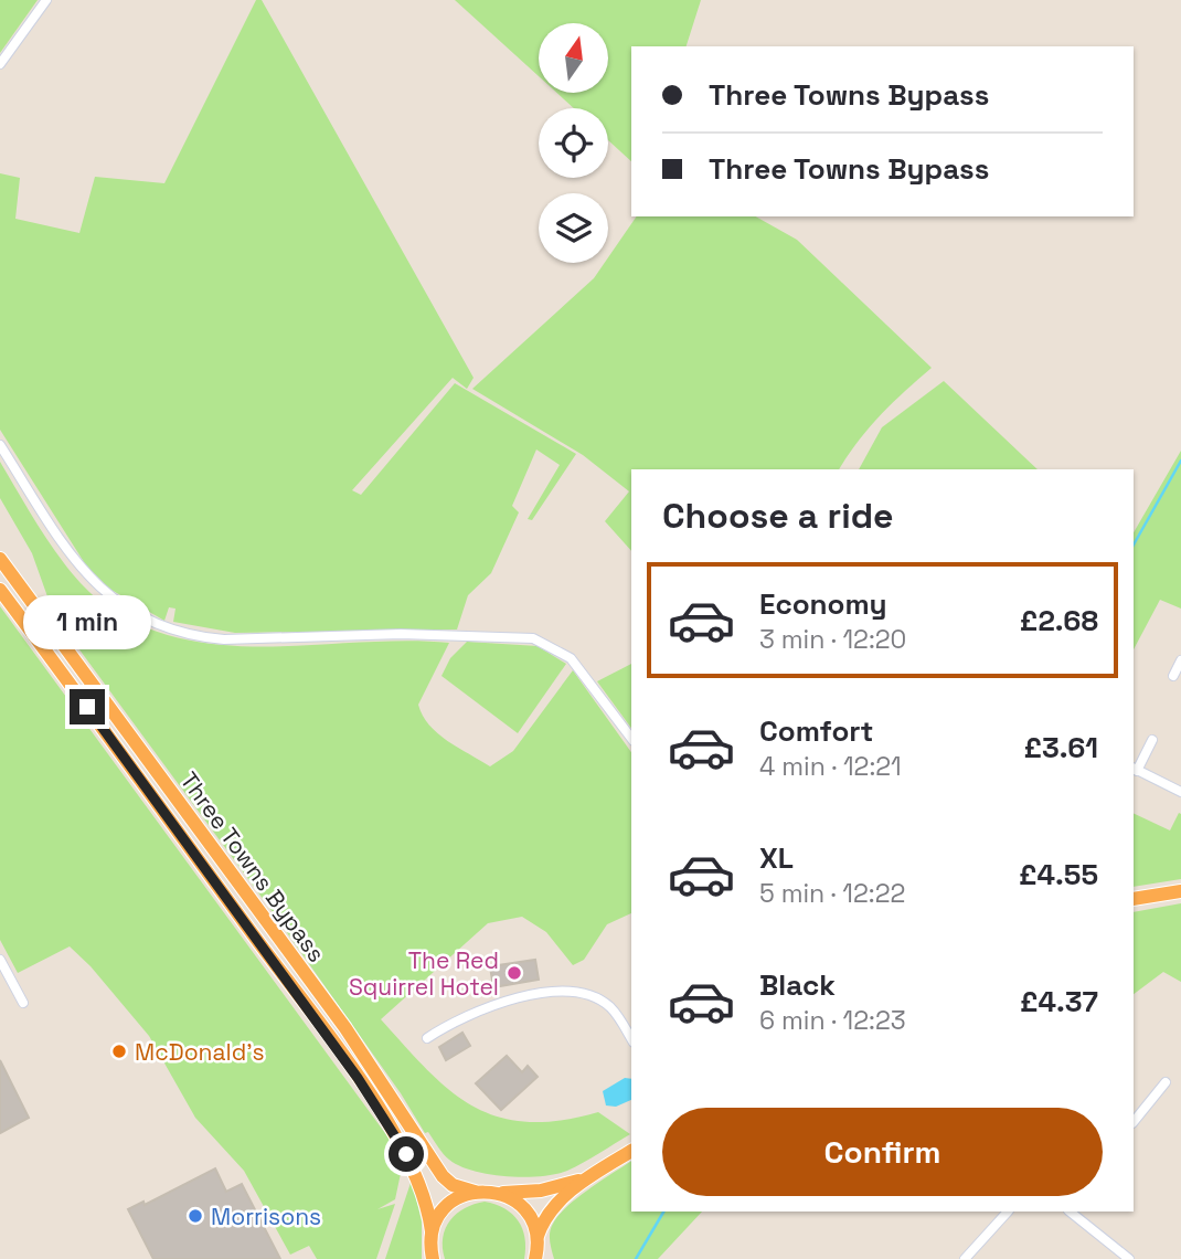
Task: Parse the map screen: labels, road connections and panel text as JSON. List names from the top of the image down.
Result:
{
  "streets": {
    "highway": ["Three Towns Bypass"]
  },
  "places": ["The Red Squirrel Hotel", "McDonald's", "Morrisons"],
  "north": "top",
  "page": {
    "banner": ["Three Towns Bypass", "Three Towns Bypass"],
    "heading": "Choose a ride",
    "list": [
      {
        "name": "Economy",
        "note": "3 min · 12:20",
        "value": "£2.68"
      },
      {
        "name": "Comfort",
        "note": "4 min · 12:21",
        "value": "£3.61"
      },
      {
        "name": "XL",
        "note": "5 min · 12:22",
        "value": "£4.55"
      },
      {
        "name": "Black",
        "note": "6 min · 12:23",
        "value": "£4.37"
      }
    ],
    "bubble": "1 min",
    "buttons": "Confirm"
  }
}
